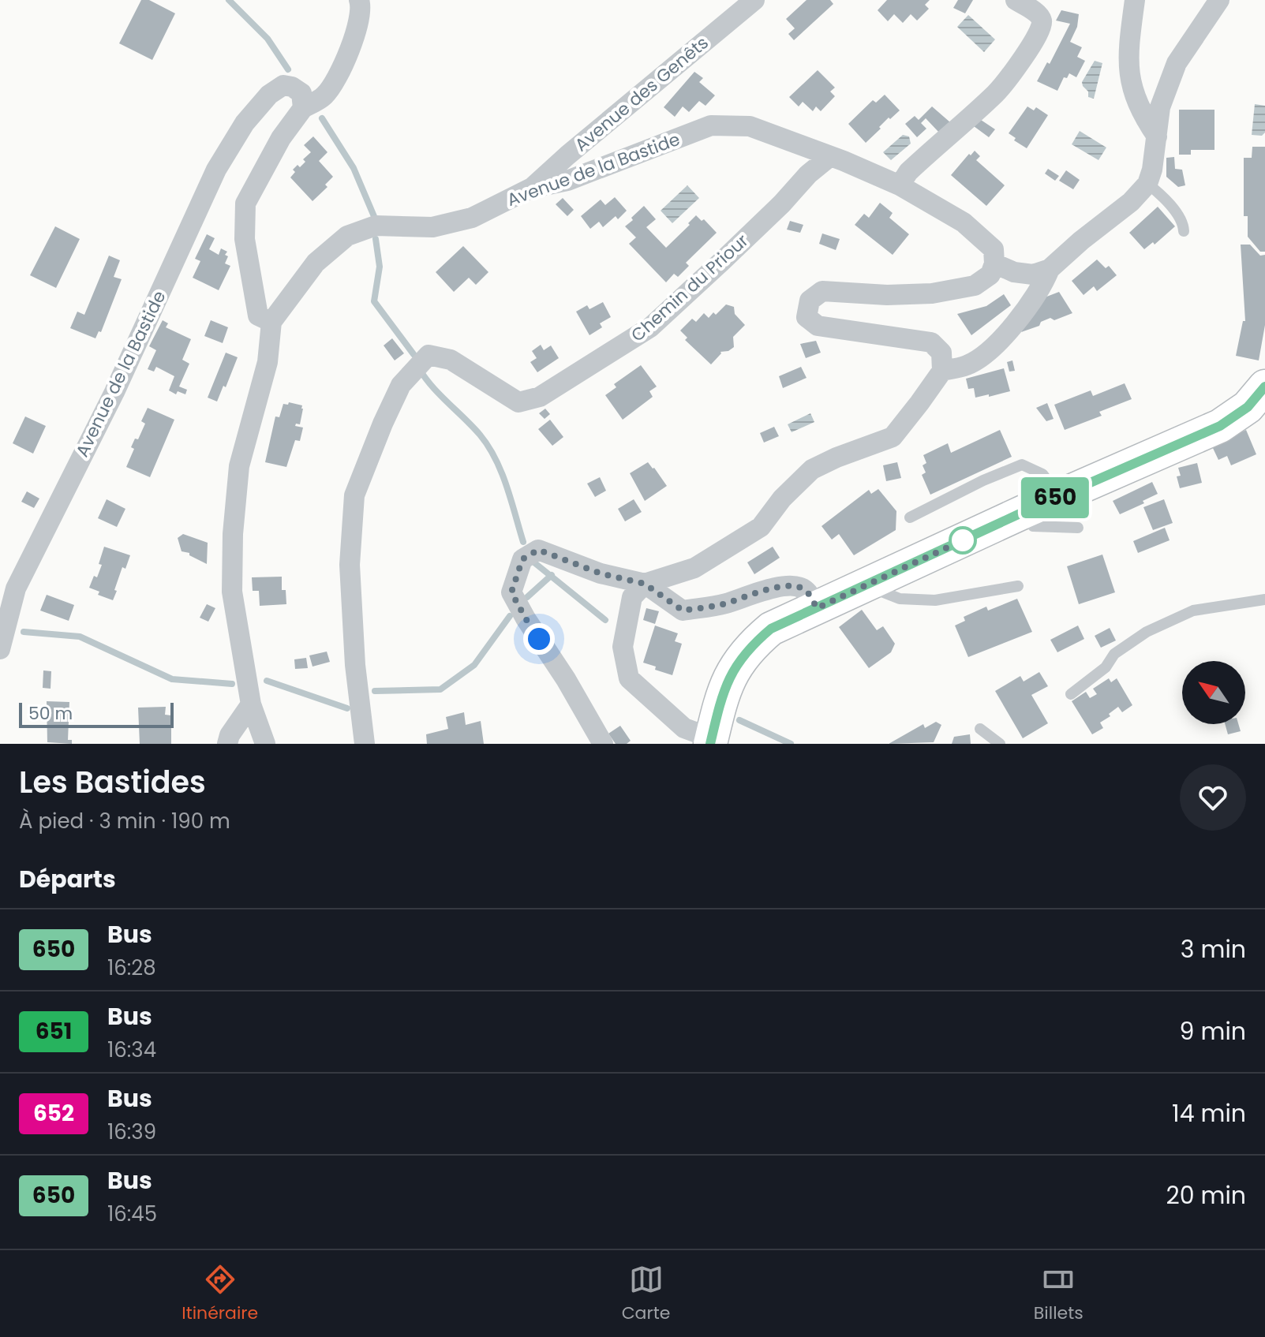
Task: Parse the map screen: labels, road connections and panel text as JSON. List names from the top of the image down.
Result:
{
  "streets": {
    "street": ["Avenue des Genêts", "Avenue de la Bastide", "Chemin du Priour"]
  },
  "crossings": [
    ["Avenue des Genêts", "Avenue de la Bastide"],
    ["Avenue de la Bastide", "Chemin du Priour"]
  ],
  "lines": ["bus line 650"],
  "scale_bar": "50 m",
  "north": "top left",
  "page": {
    "on_map": "650",
    "scale": "50 m",
    "heading": [
      ["Les Bastides", "À pied · 3 min · 190 m"],
      "Départs"
    ],
    "list": [
      {
        "mark": "650",
        "name": "Bus",
        "note": "16:28",
        "value": "3 min"
      },
      {
        "mark": "651",
        "name": "Bus",
        "note": "16:34",
        "value": "9 min"
      },
      {
        "mark": "652",
        "name": "Bus",
        "note": "16:39",
        "value": "14 min"
      },
      {
        "mark": "650",
        "name": "Bus",
        "note": "16:45",
        "value": "20 min"
      }
    ],
    "tabs": ["Itinéraire", "Carte", "Billets"]
  }
}
